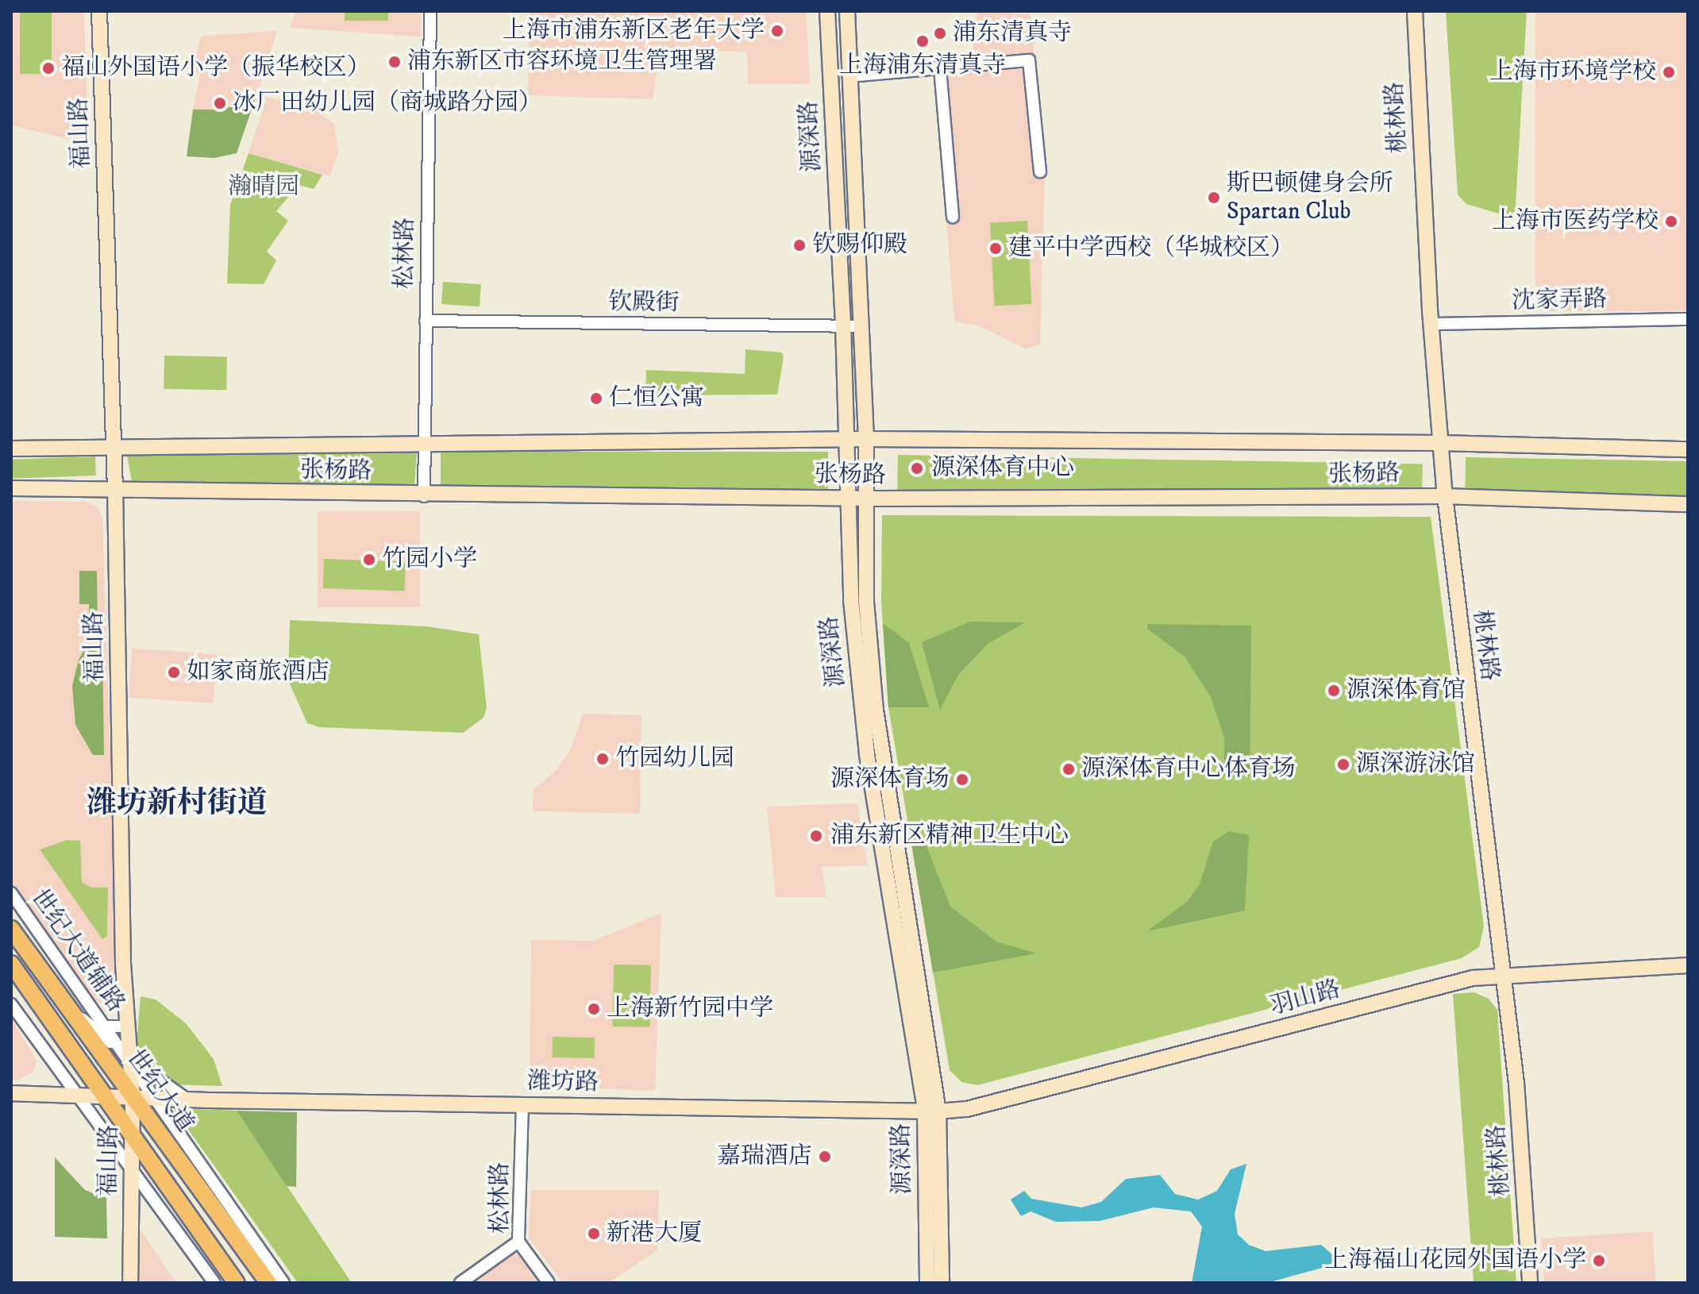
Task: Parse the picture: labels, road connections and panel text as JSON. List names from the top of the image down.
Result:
{
  "streets": {
    "main road": [
      "桃林路",
      "福山路",
      "源深路",
      "张杨路",
      "羽山路",
      "潍坊路",
      "世纪大道"
    ],
    "street": [
      "松林路",
      "沈家弄路",
      "钦殿街",
      "世纪大道辅路"
    ]
  },
  "crossings": [
    ["桃林路", "沈家弄路"],
    ["桃林路", "张杨路"],
    ["桃林路", "羽山路"],
    ["福山路", "张杨路"],
    ["福山路", "世纪大道辅路"],
    ["福山路", "潍坊路"],
    ["福山路", "世纪大道"],
    ["源深路", "钦殿街"],
    ["源深路", "张杨路"],
    ["源深路", "羽山路"],
    ["源深路", "潍坊路"],
    ["松林路", "钦殿街"],
    ["松林路", "张杨路"],
    ["松林路", "潍坊路"],
    ["世纪大道辅路", "潍坊路"],
    ["羽山路", "潍坊路"],
    ["潍坊路", "世纪大道"]
  ],
  "districts": ["潍坊新村街道"],
  "parks": ["瀚晴园"],
  "places": [
    "上海市浦东新区老年大学",
    "浦东清真寺",
    "上海浦东清真寺",
    "浦东新区市容环境卫生管理署",
    "福山外国语小学（振华校区）",
    "上海市环境学校",
    "冰厂田幼儿园（商城路分园）",
    "斯巴顿健身会所 Spartan Club",
    "上海市医药学校",
    "钦赐仰殿",
    "建平中学西校（华城校区）",
    "仁恒公寓",
    "源深体育中心",
    "竹园小学",
    "如家商旅酒店",
    "源深体育馆",
    "竹园幼儿园",
    "源深游泳馆",
    "源深体育中心体育场",
    "源深体育场",
    "浦东新区精神卫生中心",
    "上海新竹园中学",
    "嘉瑞酒店",
    "新港大厦",
    "上海福山花园外国语小学"
  ]
}
